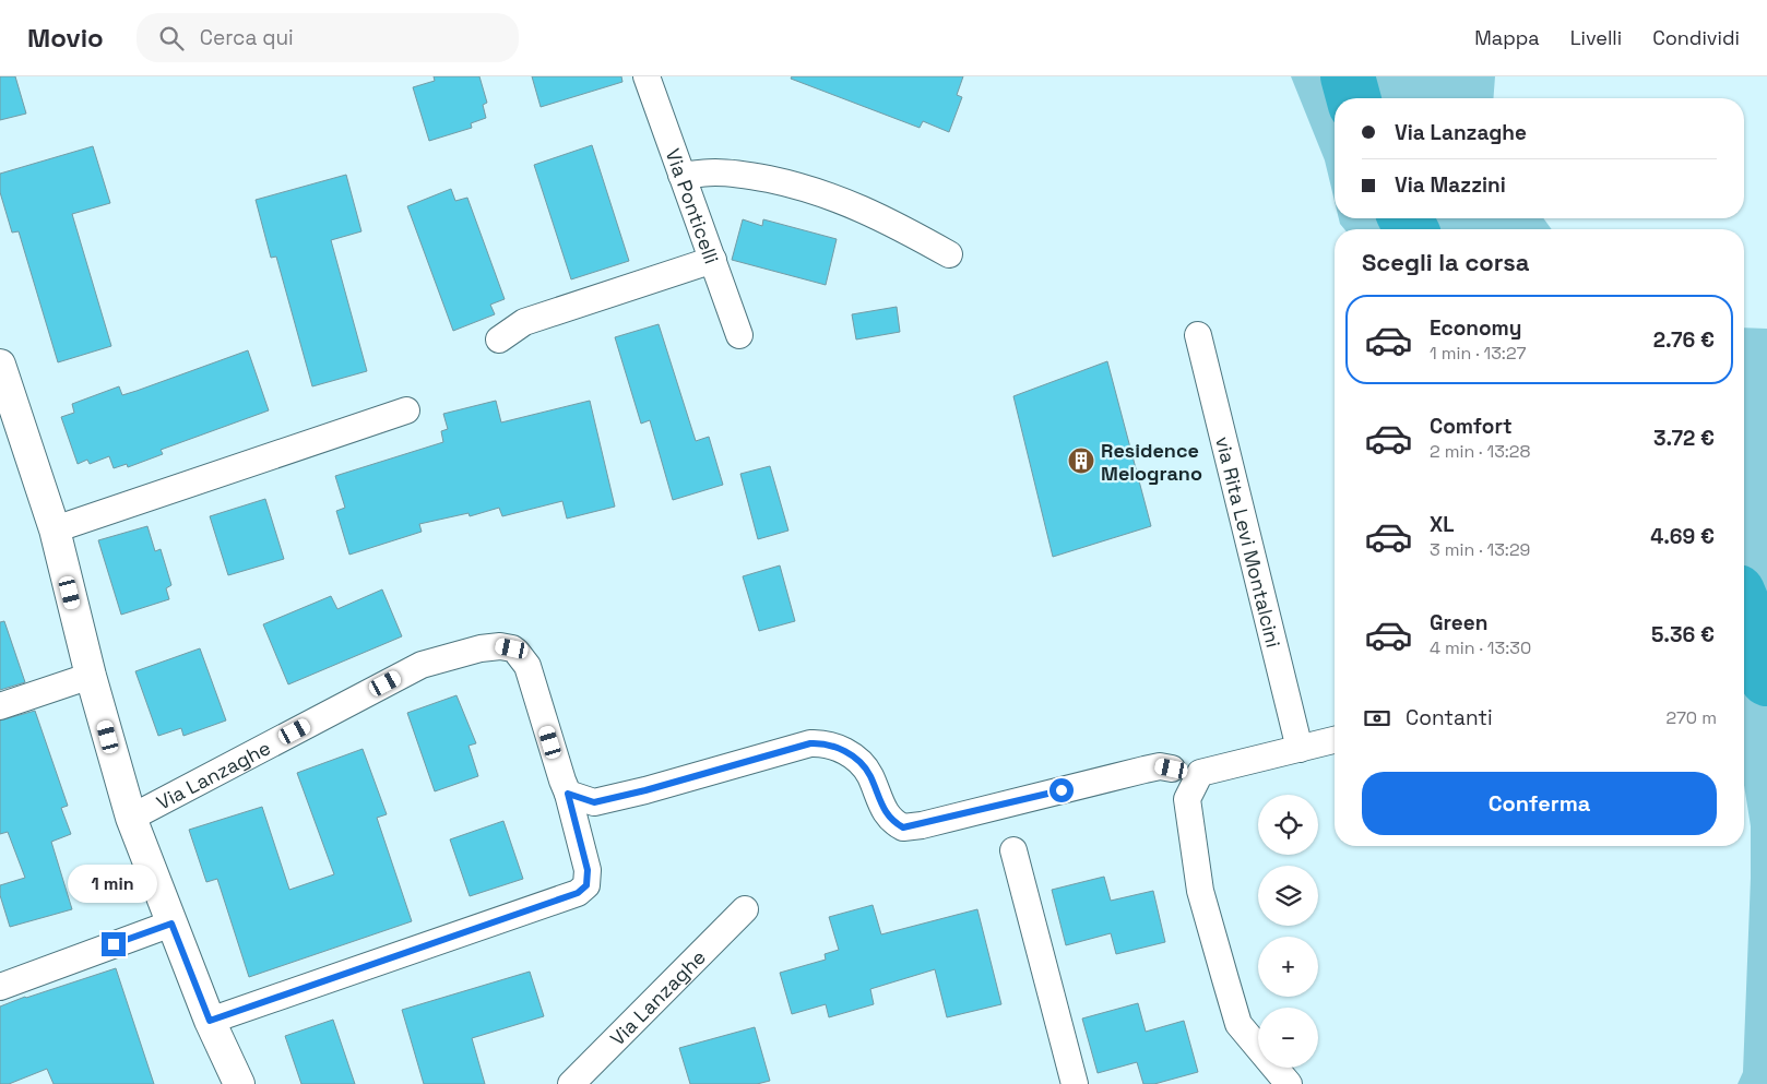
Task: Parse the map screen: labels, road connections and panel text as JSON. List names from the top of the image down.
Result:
{
  "streets": {
    "street": ["Via Ponticelli", "via Rita Levi Montalcini", "Via Lanzaghe"]
  },
  "places": {
    "building": ["Residence Melograno"]
  },
  "page": {
    "header": "Movio",
    "search": "Cerca qui",
    "nav": ["Mappa", "Livelli", "Condividi"],
    "banner": ["Via Lanzaghe", "Via Mazzini"],
    "heading": "Scegli la corsa",
    "list": [
      {
        "name": "Economy",
        "note": "1 min · 13:27",
        "value": "2.76 €"
      },
      {
        "name": "Comfort",
        "note": "2 min · 13:28",
        "value": "3.72 €"
      },
      {
        "name": "XL",
        "note": "3 min · 13:29",
        "value": "4.69 €"
      },
      {
        "name": "Green",
        "note": "4 min · 13:30",
        "value": "5.36 €"
      }
    ],
    "pay": ["Contanti", "270 m"],
    "buttons": "Conferma",
    "map_buttons": ["+", "−"],
    "bubble": "1 min"
  }
}
